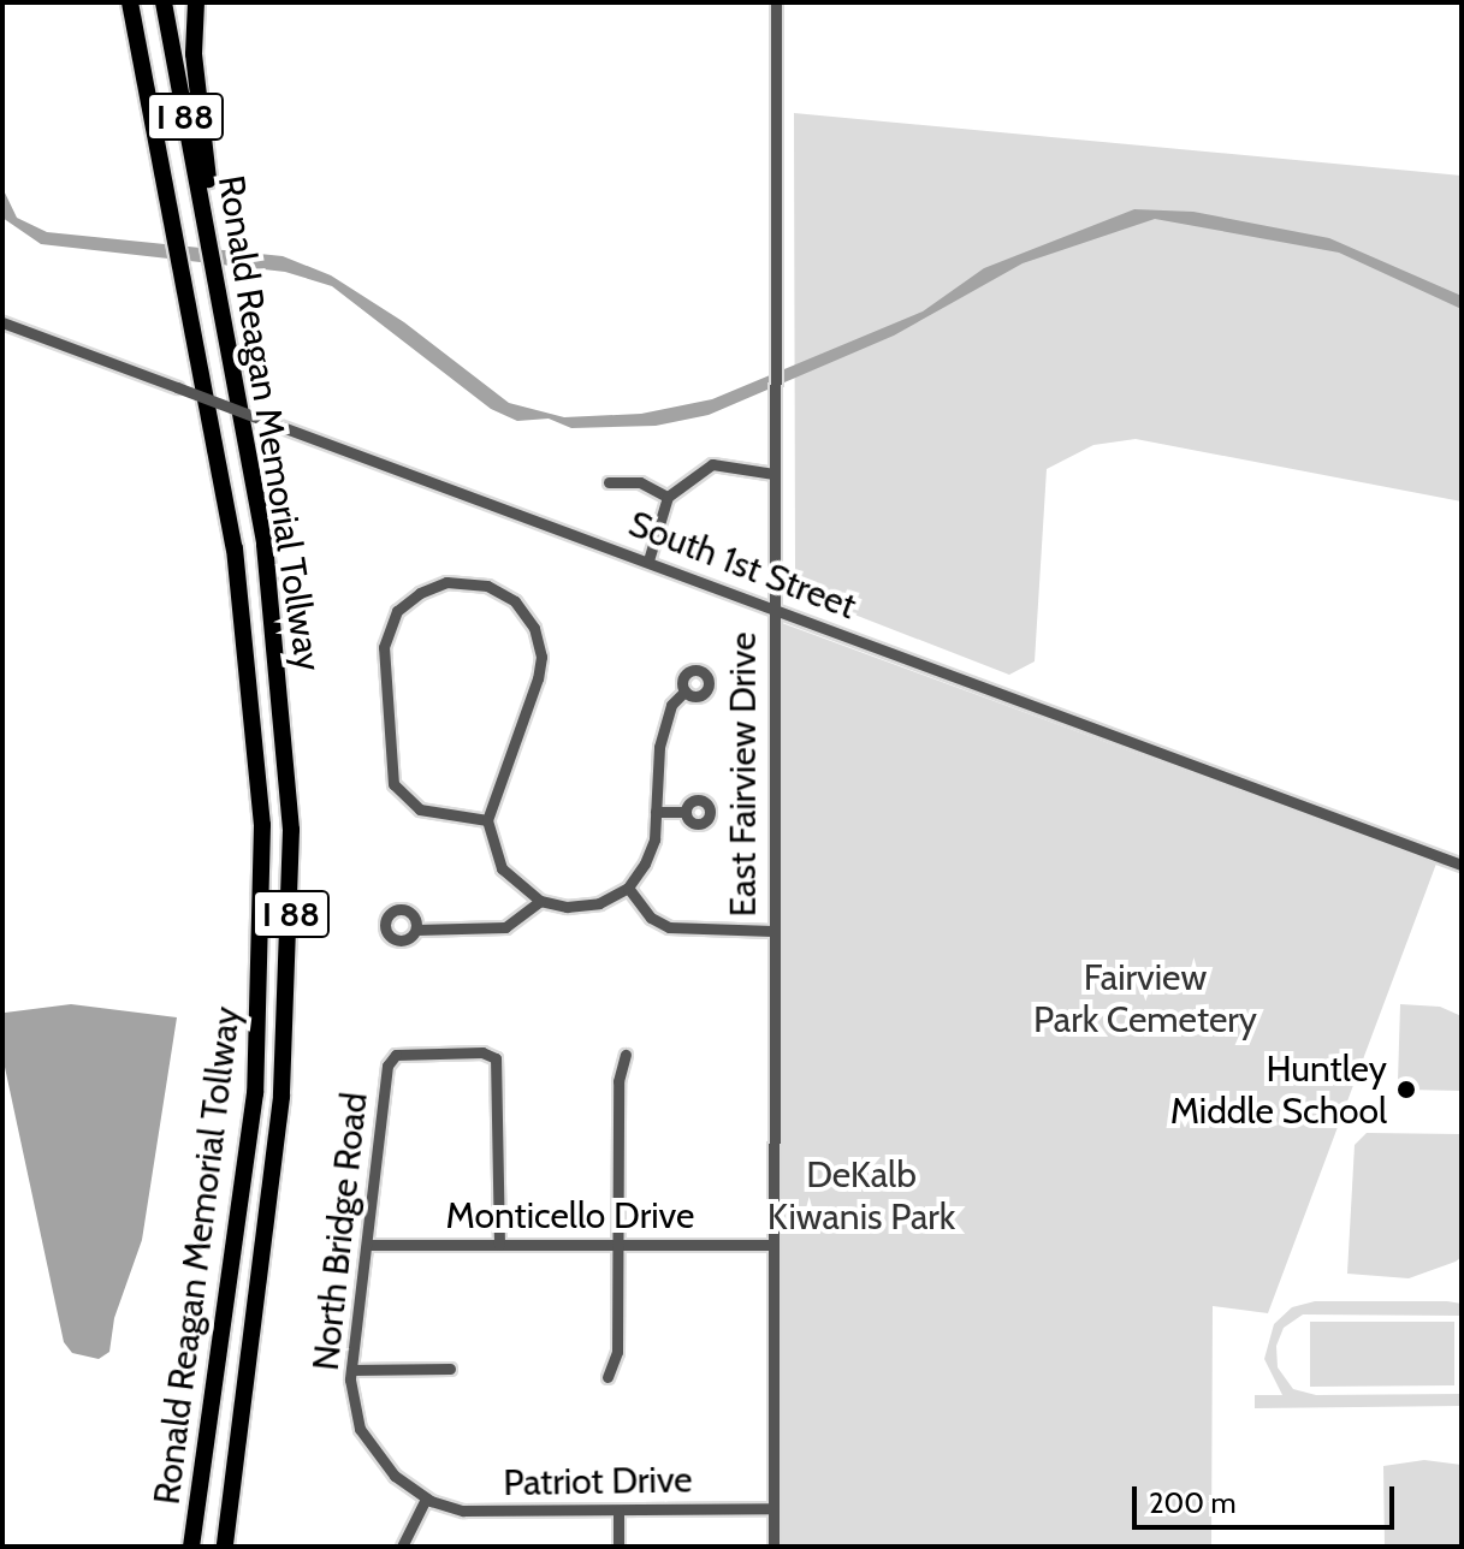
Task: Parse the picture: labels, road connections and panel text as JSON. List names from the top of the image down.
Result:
{
  "streets": {
    "highway": ["I 88", "Ronald Reagan Memorial Tollway"],
    "street": [
      "South 1st Street",
      "East Fairview Drive",
      "Monticello Drive",
      "North Bridge Road",
      "Patriot Drive"
    ]
  },
  "crossings": [
    ["South 1st Street", "East Fairview Drive"],
    ["East Fairview Drive", "Monticello Drive"],
    ["East Fairview Drive", "Patriot Drive"],
    ["Monticello Drive", "North Bridge Road"],
    ["North Bridge Road", "Patriot Drive"]
  ],
  "parks": ["Fairview Park Cemetery", "DeKalb Kiwanis Park"],
  "places": ["Huntley Middle School"],
  "scale_bar": "200 m"
}
